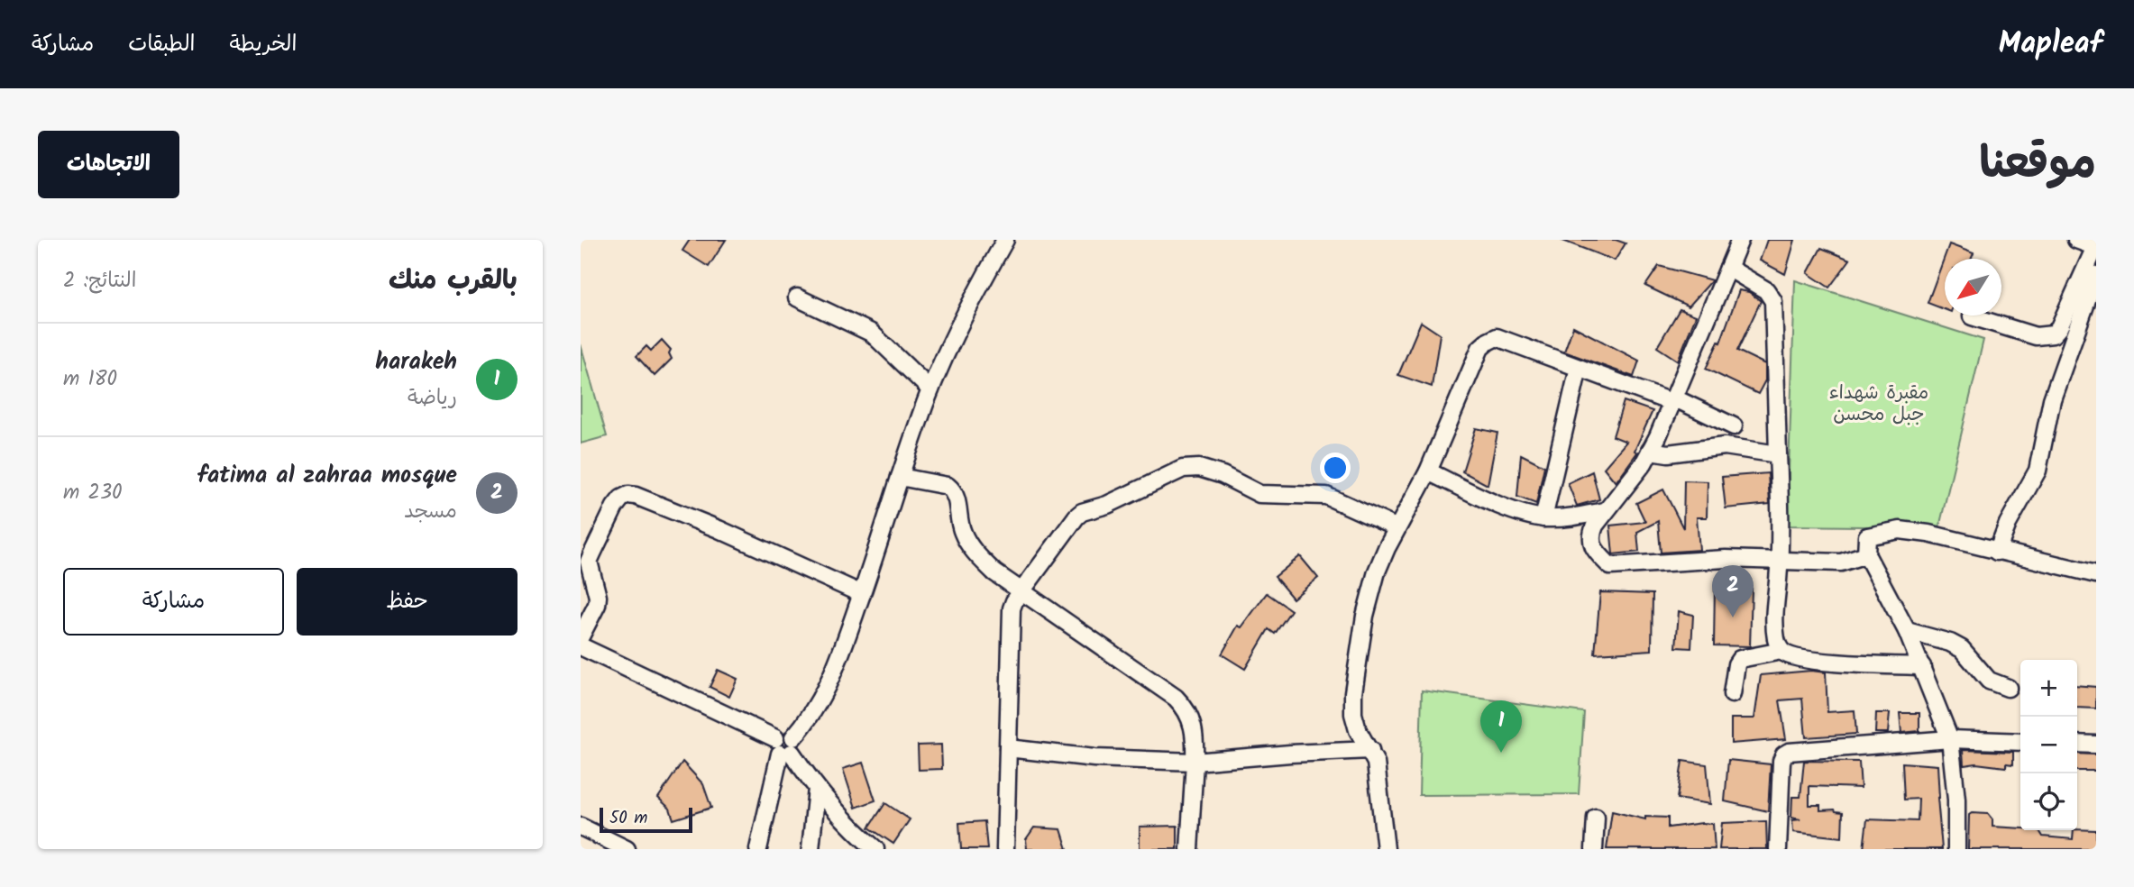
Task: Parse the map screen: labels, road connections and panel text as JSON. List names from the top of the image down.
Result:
{
  "parks": ["مقبرة شهداء جبل محسن"],
  "scale_bar": "50 m",
  "north": "bottom left",
  "page": {
    "header": "Mapleaf",
    "nav": ["الخريطة", "الطبقات", "مشاركة"],
    "title": "موقعنا",
    "buttons": [
      "الاتجاهات",
      ["حفظ", "مشاركة"]
    ],
    "heading": ["بالقرب منك", "النتائج: 2"],
    "list": [
      {
        "mark": "1",
        "name": "harakeh",
        "note": "رياضة",
        "value": "180 m"
      },
      {
        "mark": "2",
        "name": "fatima al zahraa mosque",
        "note": "مسجد",
        "value": "230 m"
      }
    ],
    "pins": ["2", "1"],
    "map_buttons": ["+", "−"],
    "scale": "50 m"
  }
}
